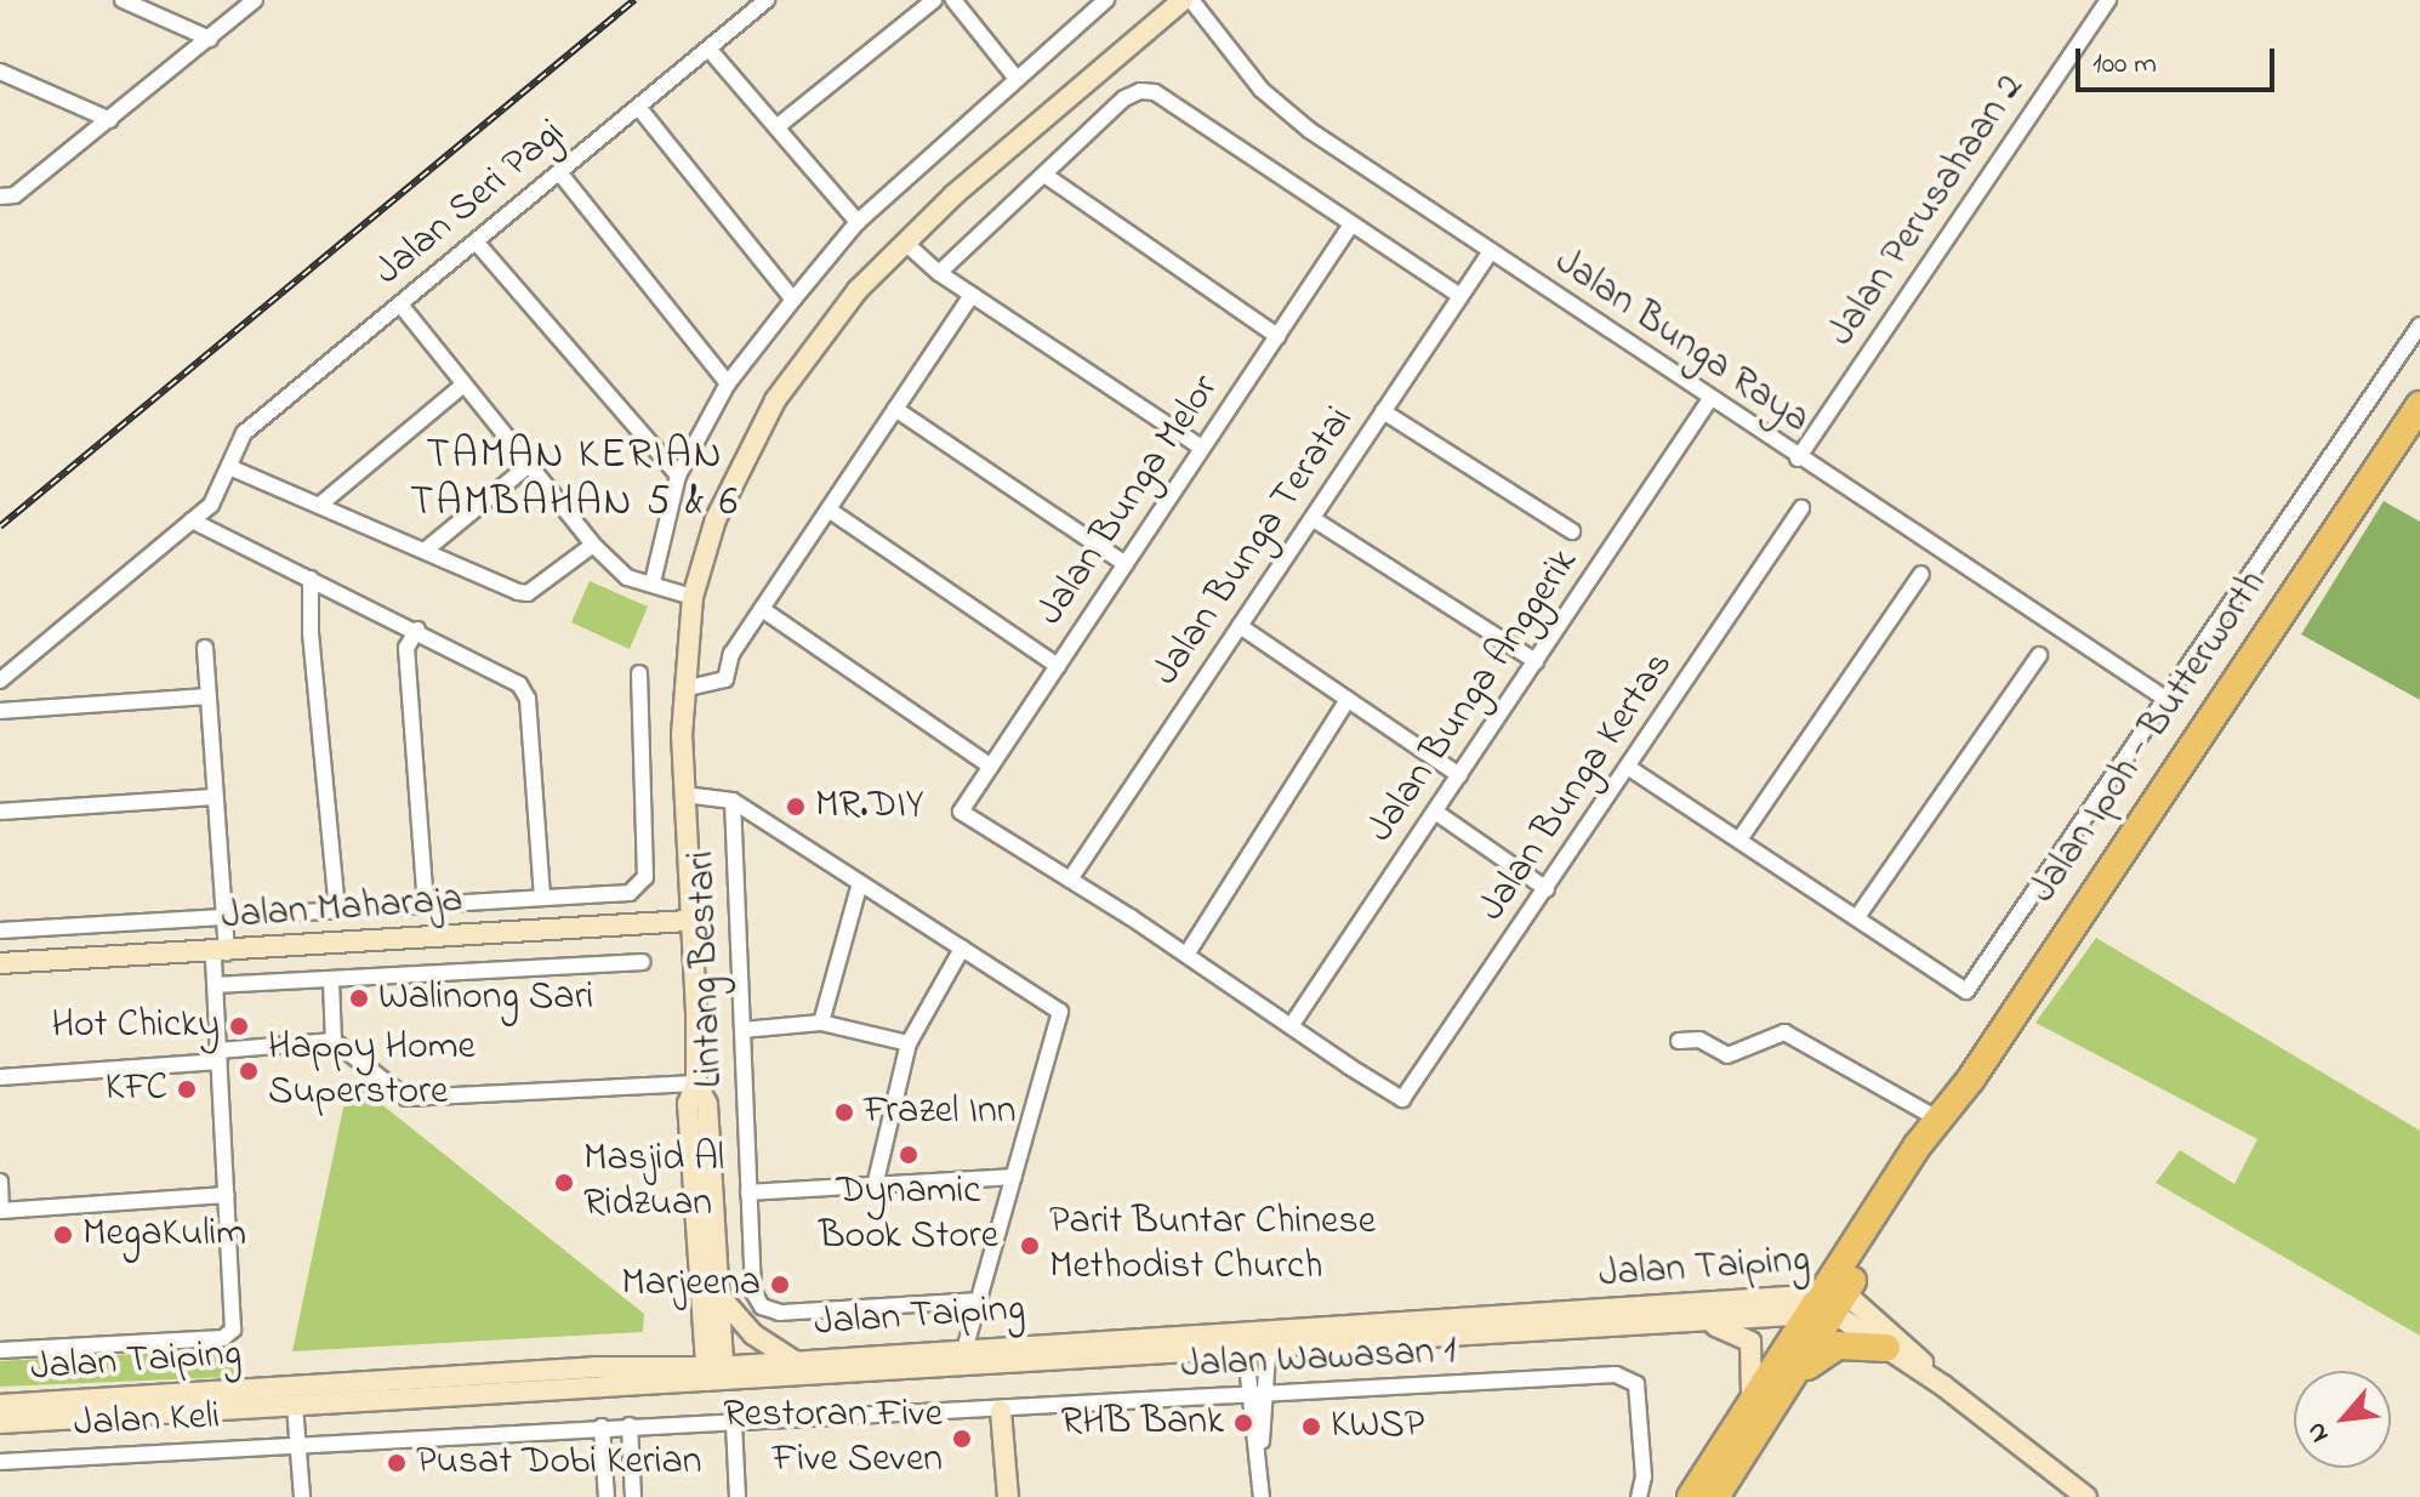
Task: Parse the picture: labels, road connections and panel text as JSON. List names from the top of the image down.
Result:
{
  "streets": {
    "highway": ["Jalan Ipoh - Butterworth"],
    "main road": ["Jalan Maharaja", "Jalan Taiping"],
    "street": [
      "Jalan Seri Pagi",
      "Jalan Perusahaan 2",
      "Jalan Bunga Raya",
      "Jalan Bunga Melor",
      "Jalan Bunga Teratai",
      "Jalan Bunga Anggerik",
      "Jalan Bunga Kertas",
      "Lintang Bestari",
      "Jalan Wawasan 1",
      "Jalan Keli"
    ]
  },
  "crossings": [
    ["Jalan Perusahaan 2", "Jalan Bunga Raya"],
    ["Jalan Bunga Raya", "Jalan Bunga Teratai"],
    ["Jalan Bunga Raya", "Jalan Bunga Anggerik"],
    ["Jalan Bunga Melor", "Jalan Bunga Teratai"],
    ["Jalan Bunga Anggerik", "Jalan Bunga Kertas"],
    ["Jalan Ipoh - Butterworth", "Jalan Taiping"],
    ["Jalan Wawasan 1", "Jalan Keli"]
  ],
  "districts": ["TAMAN KERIAN TAMBAHAN 5 & 6"],
  "places": [
    "MR.DIY",
    "Walinong Sari",
    "Hot Chicky",
    "Happy Home Superstore",
    "KFC",
    "Frazel Inn",
    "Dynamic Book Store",
    "Masjid Al Ridzuan",
    "MegaKulim",
    "Parit Buntar Chinese Methodist Church",
    "Marjeena",
    "RHB Bank",
    "KWSP",
    "Restoran Five Five Seven",
    "Pusat Dobi Kerian"
  ],
  "scale_bar": "100 m",
  "north": "bottom left"
}
